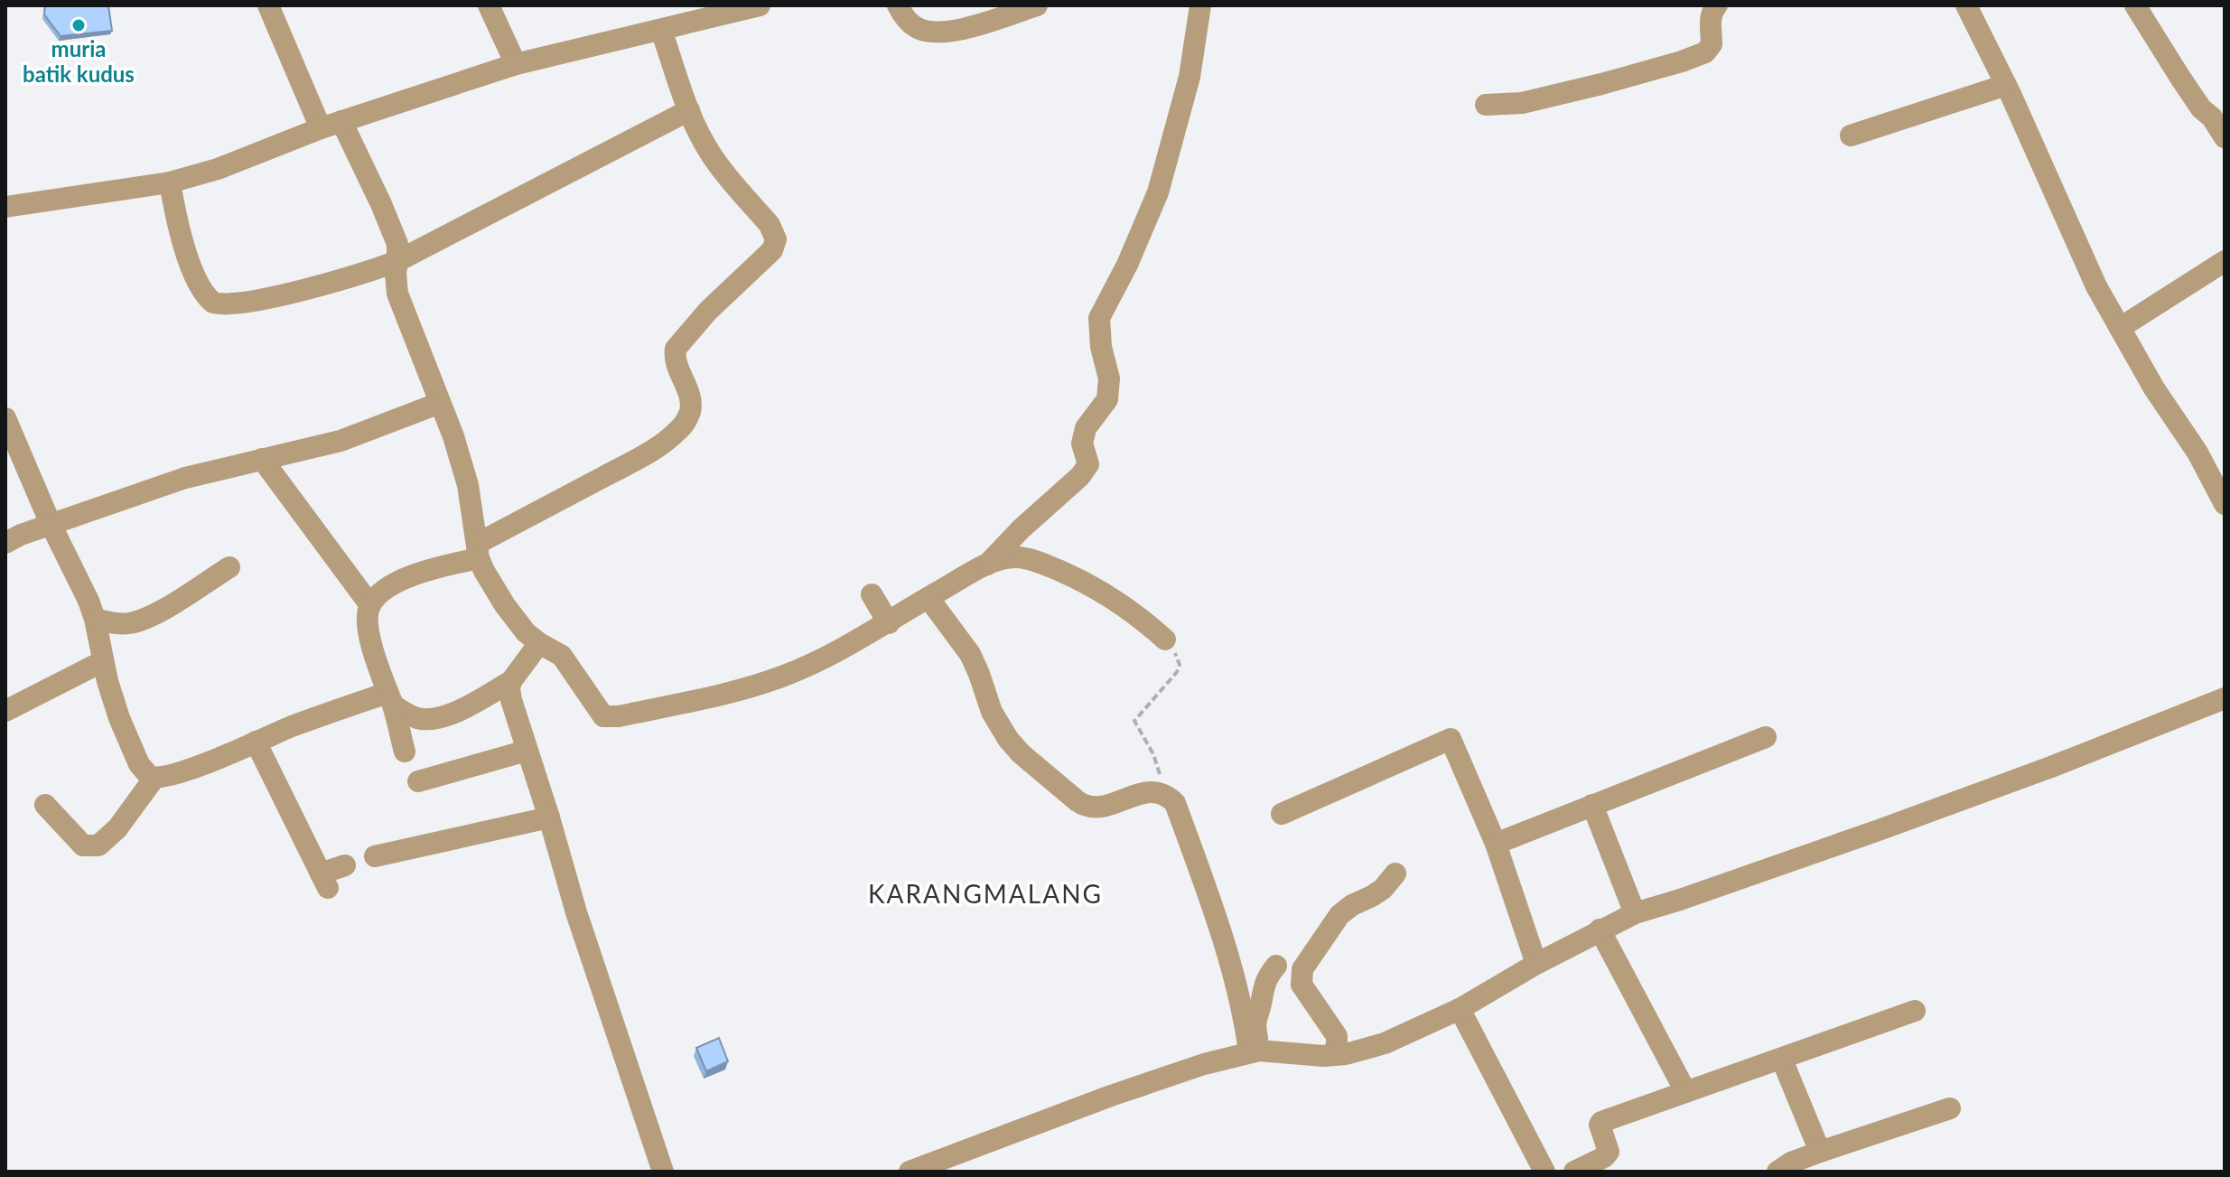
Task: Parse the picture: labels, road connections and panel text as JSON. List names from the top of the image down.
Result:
{
  "districts": ["KARANGMALANG"],
  "places": ["muria batik kudus"]
}
